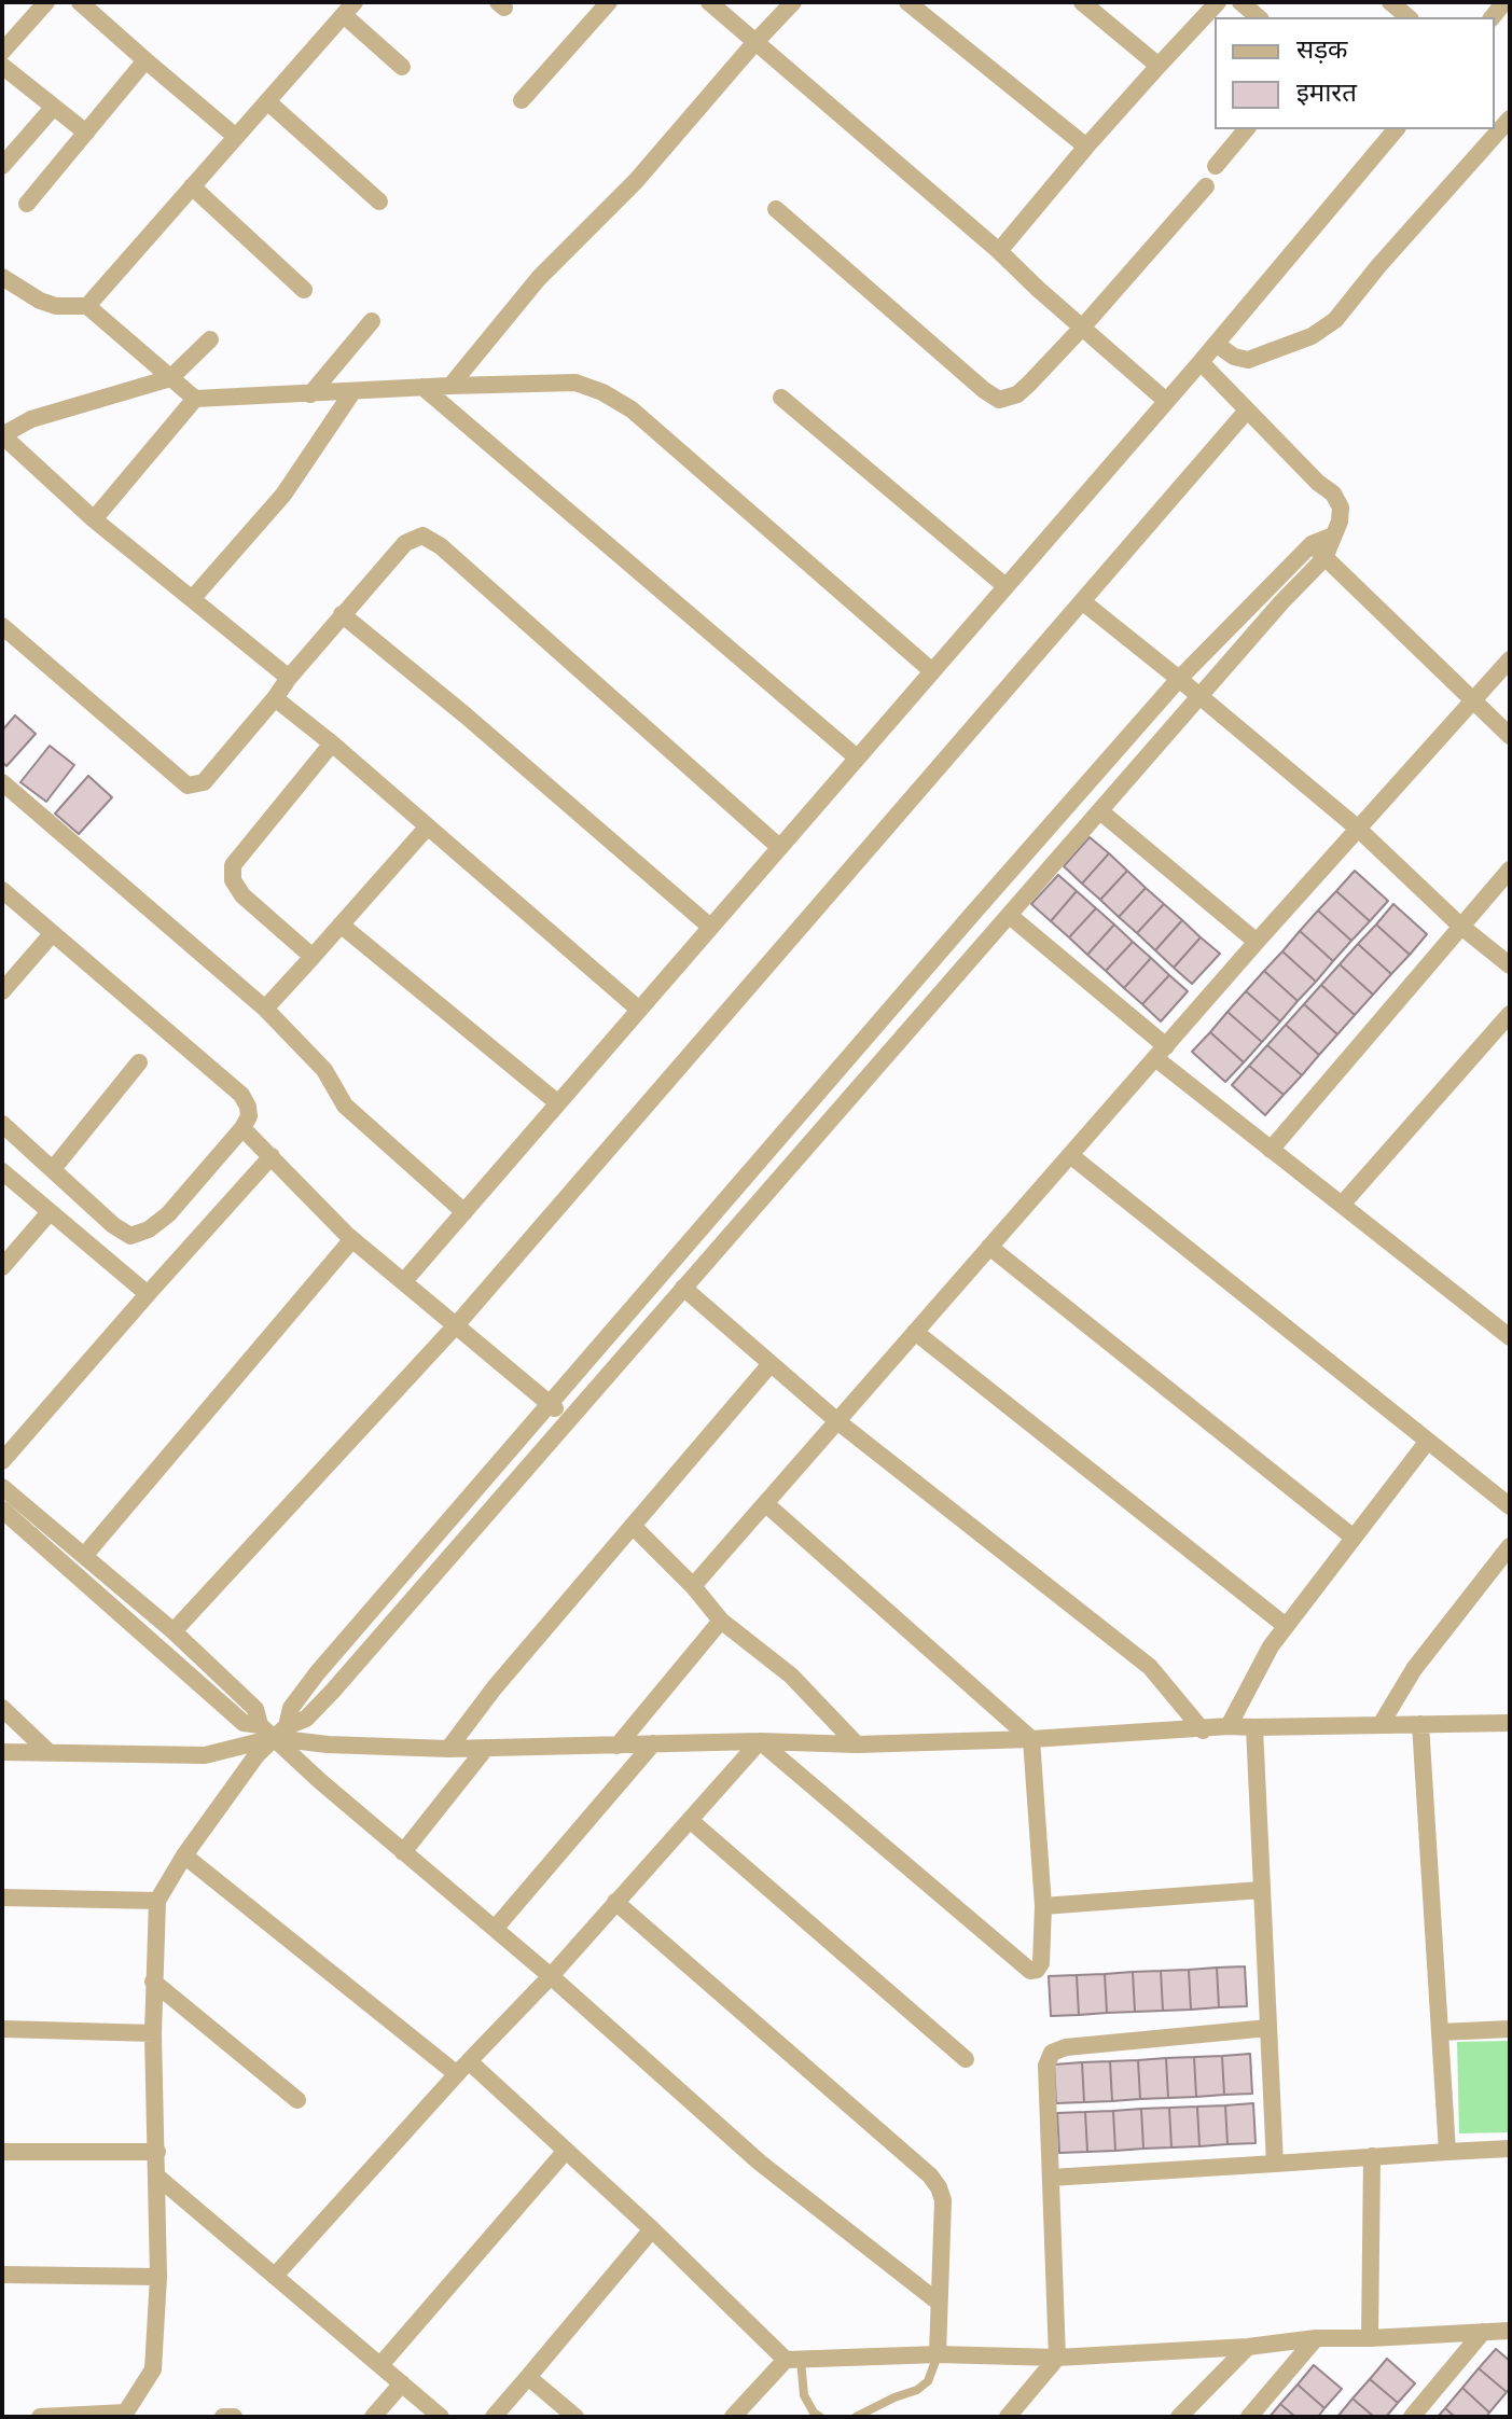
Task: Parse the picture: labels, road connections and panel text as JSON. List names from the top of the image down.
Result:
{
  "legend": ["सड़क", "इमारत"]
}
